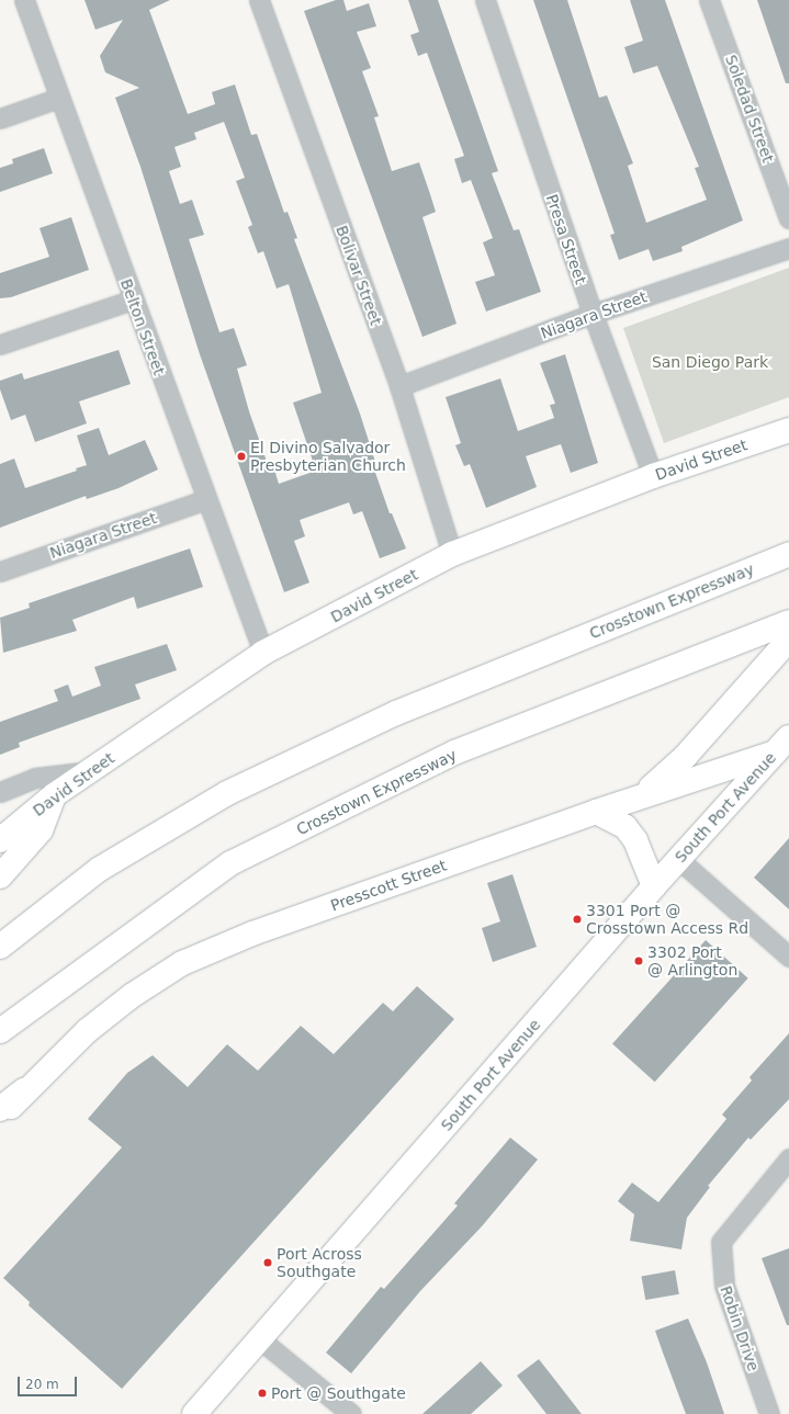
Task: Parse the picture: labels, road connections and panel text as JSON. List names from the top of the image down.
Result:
{
  "streets": {
    "main road": [
      "David Street",
      "Crosstown Expressway",
      "South Port Avenue",
      "Presscott Street"
    ],
    "street": [
      "Soledad Street",
      "Presa Street",
      "Bolivar Street",
      "Niagara Street",
      "Belton Street",
      "Robin Drive"
    ]
  },
  "crossings": [
    ["Presa Street", "Niagara Street"],
    ["Presa Street", "David Street"],
    ["Bolivar Street", "Niagara Street"],
    ["Bolivar Street", "David Street"],
    ["Niagara Street", "Belton Street"],
    ["Belton Street", "David Street"],
    ["South Port Avenue", "Presscott Street"]
  ],
  "parks": ["San Diego Park"],
  "places": [
    "El Divino Salvador Presbyterian Church",
    "3301 Port @ Crosstown Access Rd",
    "3302 Port @ Arlington",
    "Port Across Southgate",
    "Port @ Southgate"
  ],
  "scale_bar": "20 m"
}
